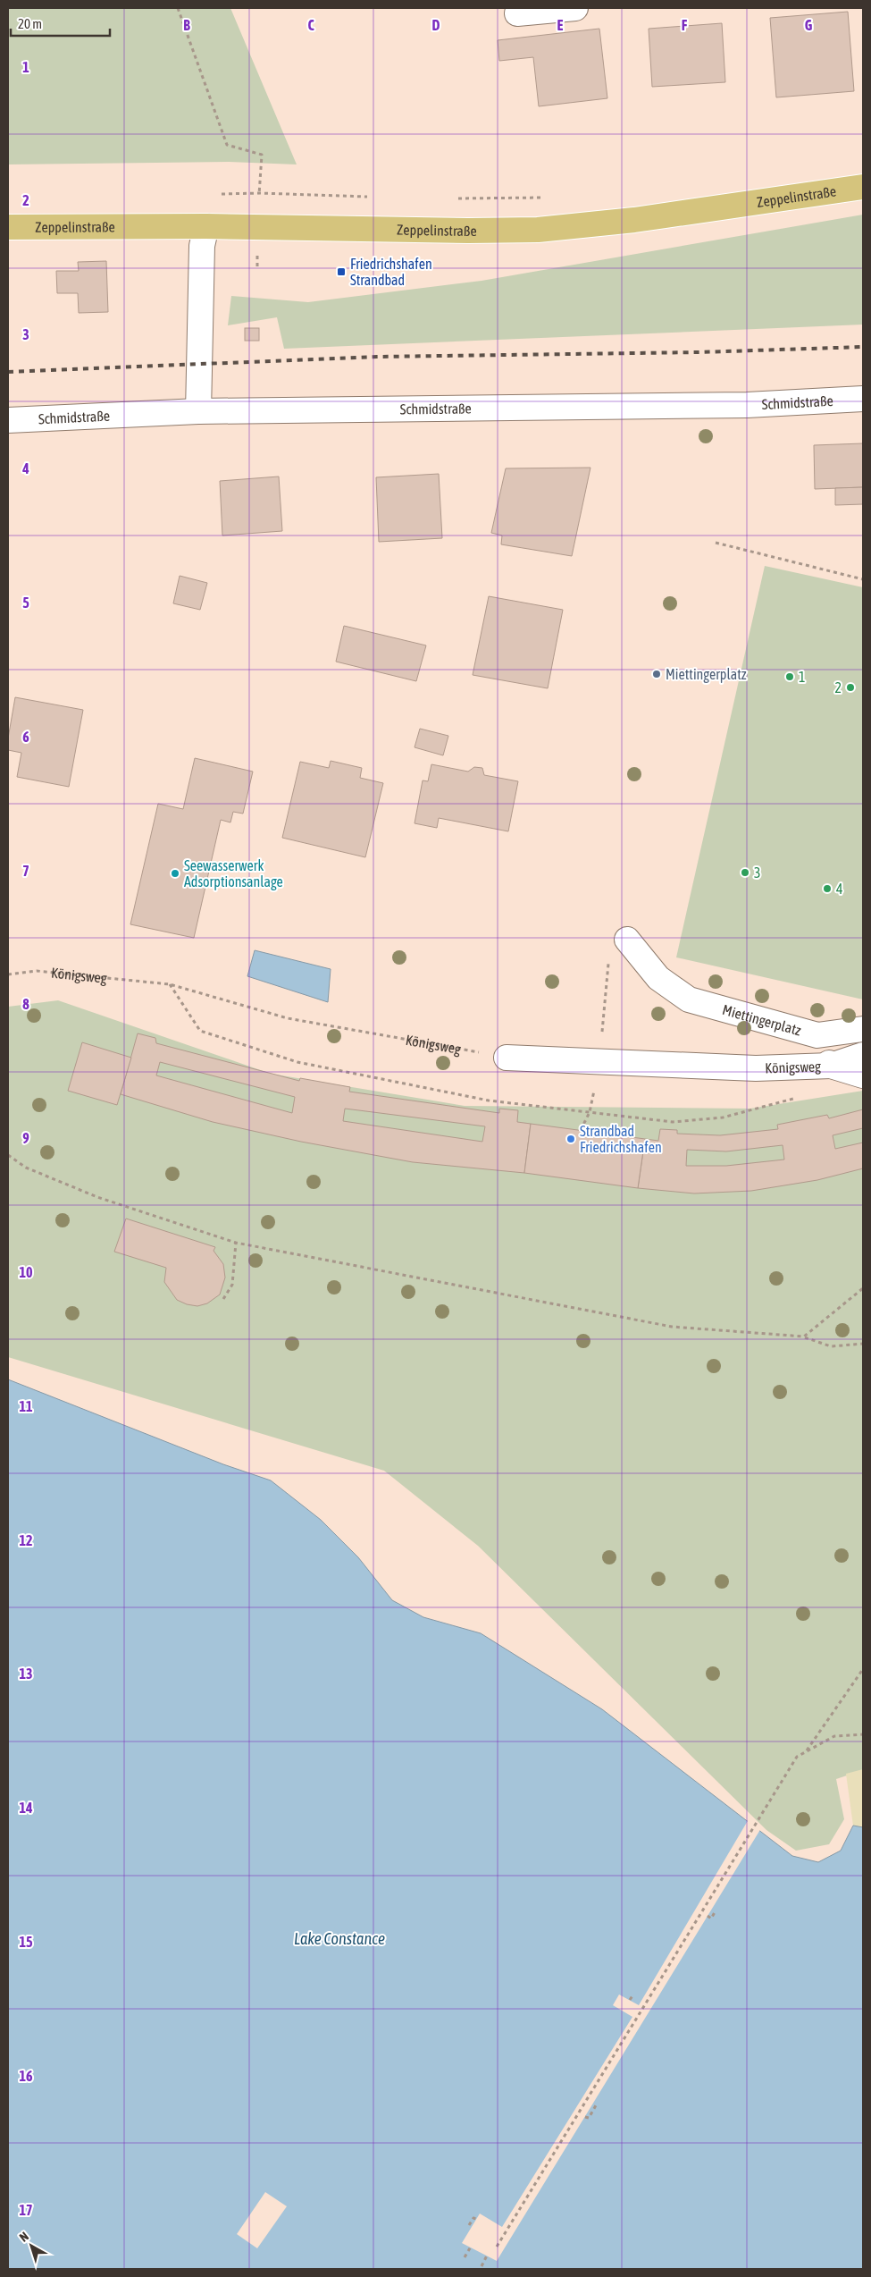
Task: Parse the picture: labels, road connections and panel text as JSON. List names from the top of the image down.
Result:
{
  "streets": {
    "main road": ["Zeppelinstraße"],
    "street": ["Schmidstraße", "Königsweg", "Miettingerplatz"]
  },
  "water": ["Lake Constance"],
  "places": {
    "transit": ["Friedrichshafen Strandbad"],
    "other": [
      "Miettingerplatz",
      "1",
      "2",
      "3",
      "Seewasserwerk Adsorptionsanlage",
      "4",
      "Strandbad Friedrichshafen"
    ]
  },
  "scale_bar": "20 m",
  "north": "top left",
  "grid": {
    "columns": [
      "B",
      "C",
      "D",
      "E",
      "F",
      "G"
    ],
    "rows": [
      "1",
      "2",
      "3",
      "4",
      "5",
      "6",
      "7",
      "8",
      "9",
      "10",
      "11",
      "12",
      "13",
      "14",
      "15",
      "16",
      "17"
    ]
  }
}
